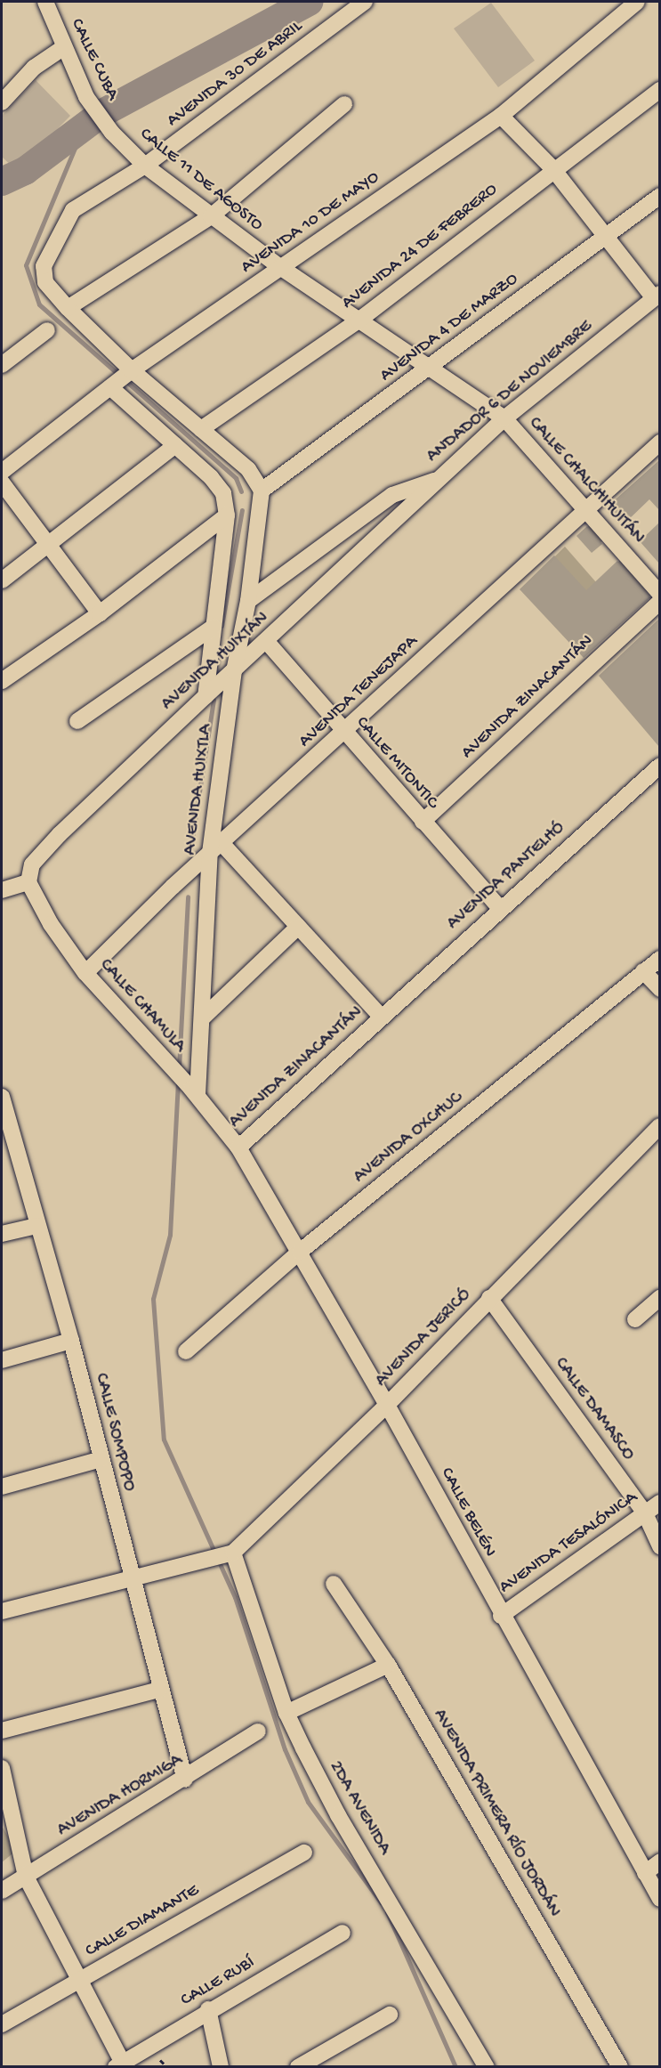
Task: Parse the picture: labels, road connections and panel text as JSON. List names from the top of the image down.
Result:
{
  "streets": {
    "street": [
      "CALLE CUBA",
      "AVENIDA 30 DE ABRIL",
      "CALLE 11 DE AGOSTO",
      "AVENIDA 10 DE MAYO",
      "AVENIDA 24 DE FEBRERO",
      "AVENIDA 4 DE MARZO",
      "ANDADOR 6 DE NOVIEMBRE",
      "CALLE CHALCHIHUITÁN",
      "AVENIDA HUIXTÁN",
      "AVENIDA TENEJAPA",
      "AVENIDA ZINACANTÁN",
      "CALLE MITONTIC",
      "AVENIDA HUIXTLA",
      "AVENIDA PANTELHÓ",
      "CALLE CHAMULA",
      "AVENIDA OXCHUC",
      "AVENIDA JERICÓ",
      "CALLE DAMASCO",
      "CALLE SOMPOPO",
      "CALLE BELÉN",
      "AVENIDA TESALÓNICA",
      "AVENIDA HORMIGA",
      "2DA AVENIDA",
      "AVENIDA PRIMERA RÍO JORDÁN",
      "CALLE DIAMANTE",
      "CALLE RUBÍ"
    ]
  },
  "crossings": [
    ["CALLE CUBA", "CALLE 11 DE AGOSTO"],
    ["AVENIDA 30 DE ABRIL", "CALLE 11 DE AGOSTO"],
    ["CALLE 11 DE AGOSTO", "AVENIDA 10 DE MAYO"],
    ["CALLE 11 DE AGOSTO", "AVENIDA 24 DE FEBRERO"],
    ["CALLE 11 DE AGOSTO", "AVENIDA 4 DE MARZO"],
    ["CALLE 11 DE AGOSTO", "ANDADOR 6 DE NOVIEMBRE"],
    ["CALLE 11 DE AGOSTO", "CALLE CHALCHIHUITÁN"],
    ["AVENIDA 4 DE MARZO", "AVENIDA HUIXTLA"],
    ["ANDADOR 6 DE NOVIEMBRE", "CALLE CHALCHIHUITÁN"],
    ["ANDADOR 6 DE NOVIEMBRE", "AVENIDA HUIXTÁN"],
    ["ANDADOR 6 DE NOVIEMBRE", "AVENIDA HUIXTLA"],
    ["CALLE CHALCHIHUITÁN", "AVENIDA TENEJAPA"],
    ["AVENIDA HUIXTÁN", "CALLE MITONTIC"],
    ["AVENIDA HUIXTÁN", "AVENIDA HUIXTLA"],
    ["AVENIDA HUIXTÁN", "CALLE CHAMULA"],
    ["AVENIDA TENEJAPA", "CALLE MITONTIC"],
    ["AVENIDA TENEJAPA", "AVENIDA HUIXTLA"],
    ["AVENIDA TENEJAPA", "CALLE CHAMULA"],
    ["AVENIDA ZINACANTÁN", "CALLE MITONTIC"],
    ["AVENIDA ZINACANTÁN", "AVENIDA PANTELHÓ"],
    ["AVENIDA ZINACANTÁN", "CALLE CHAMULA"],
    ["AVENIDA ZINACANTÁN", "CALLE BELÉN"],
    ["CALLE MITONTIC", "AVENIDA PANTELHÓ"],
    ["AVENIDA HUIXTLA", "CALLE CHAMULA"],
    ["CALLE CHAMULA", "CALLE BELÉN"],
    ["AVENIDA OXCHUC", "CALLE BELÉN"],
    ["AVENIDA JERICÓ", "CALLE DAMASCO"],
    ["AVENIDA JERICÓ", "CALLE SOMPOPO"],
    ["AVENIDA JERICÓ", "CALLE BELÉN"],
    ["AVENIDA JERICÓ", "2DA AVENIDA"],
    ["CALLE DAMASCO", "AVENIDA TESALÓNICA"],
    ["CALLE SOMPOPO", "AVENIDA HORMIGA"],
    ["CALLE BELÉN", "AVENIDA TESALÓNICA"]
  ]
}
